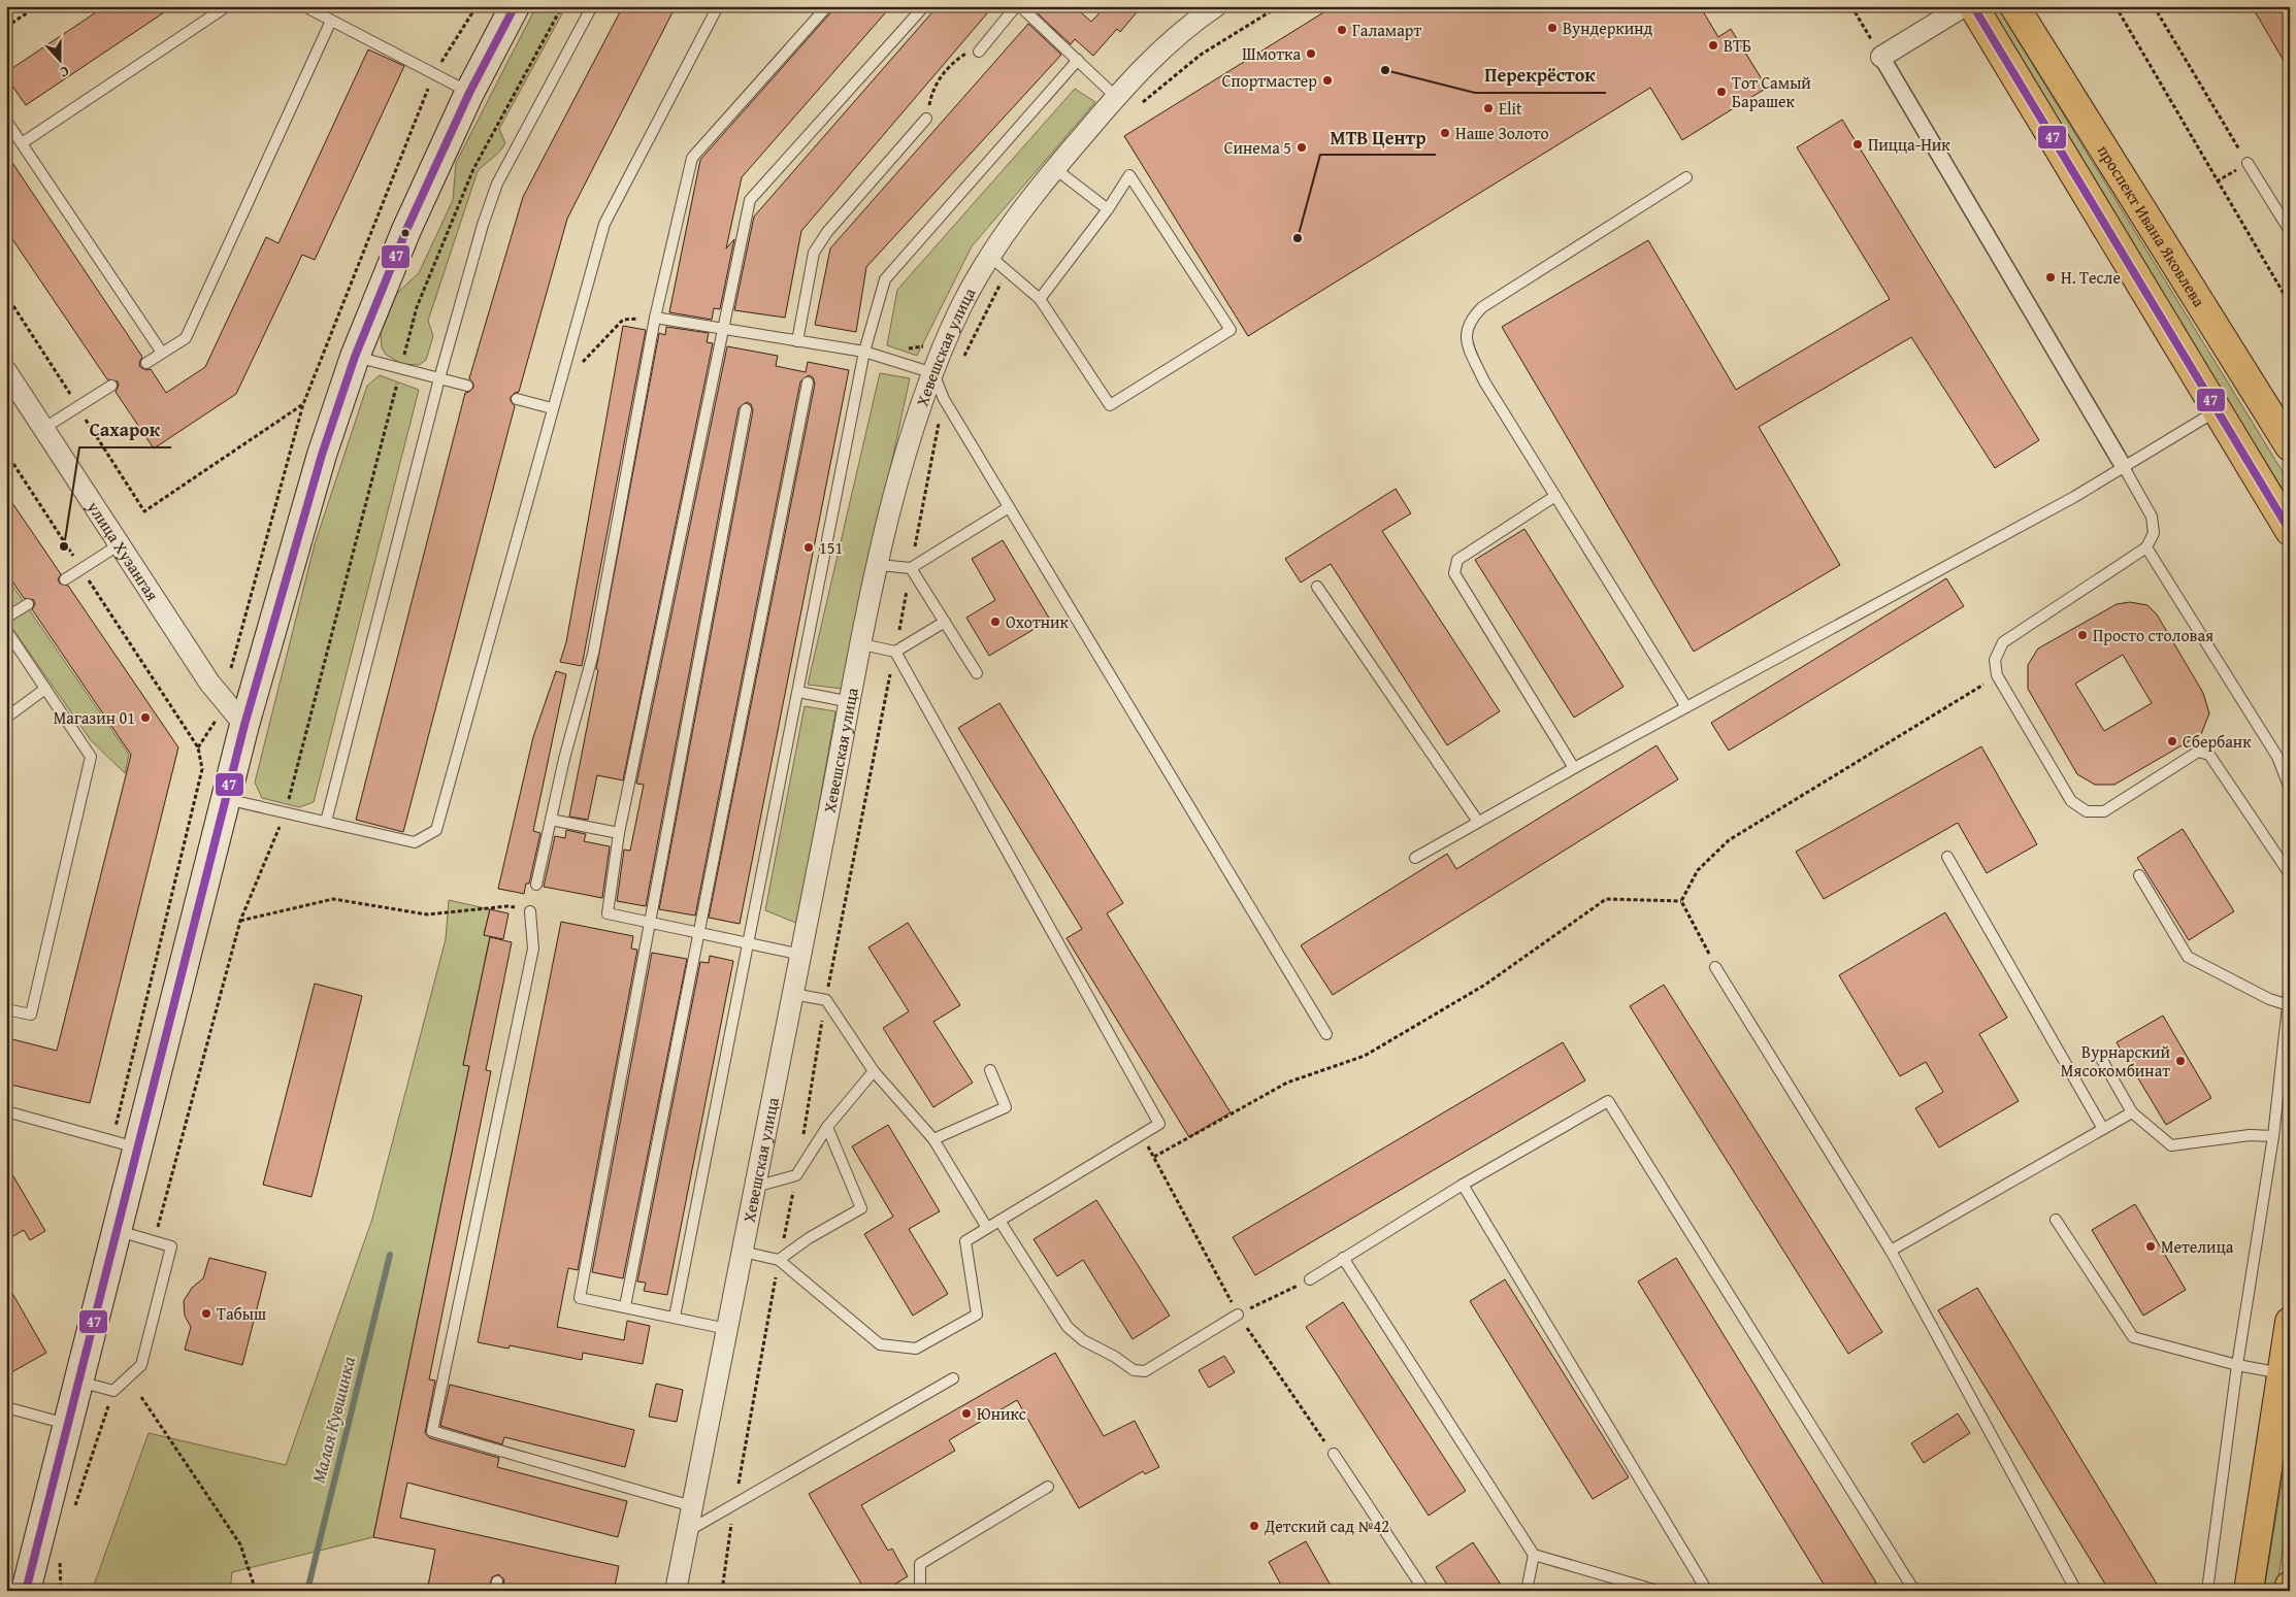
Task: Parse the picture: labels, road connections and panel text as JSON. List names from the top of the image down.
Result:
{
  "streets": {
    "main road": ["проспект Ивана Яковлева"],
    "street": ["Хевешская улица", "улица Хузангая"]
  },
  "water": ["Малая Кувшинка"],
  "places": [
    "Вундеркинд",
    "Галамарт",
    "ВТБ",
    "Шмотка",
    "Перекрёсток",
    "Спортмастер",
    "Тот Самый Барашек",
    "Elit",
    "Наше Золото",
    "Пицца-Ник",
    "Синема 5",
    "МТВ Центр",
    "Н. Тесле",
    "Сахарок",
    "151",
    "Охотник",
    "Просто столовая",
    "Магазин 01",
    "Сбербанк",
    "Вурнарский Мясокомбинат",
    "Метелица",
    "Табыш",
    "Юникс",
    "Детский сад №42"
  ],
  "lines": ["transit line 47"],
  "north": "bottom"
}
